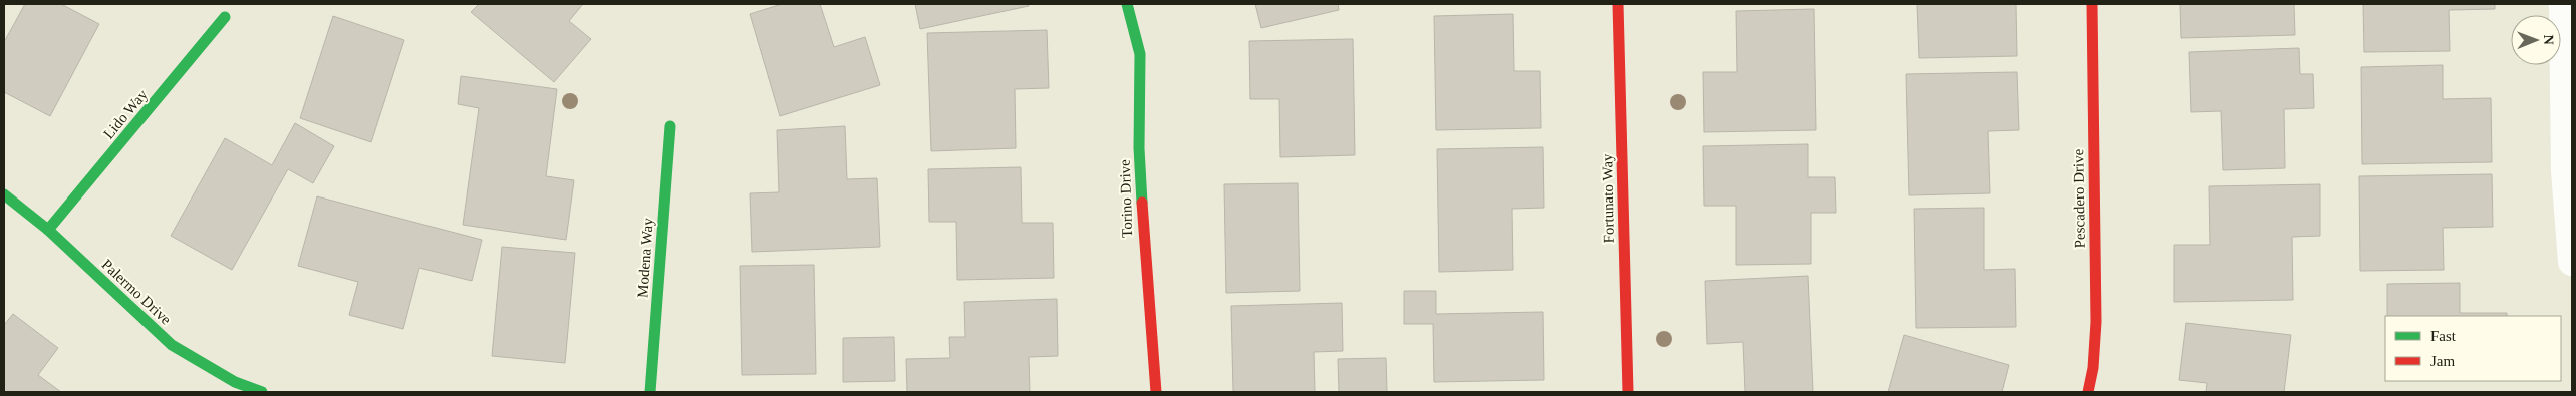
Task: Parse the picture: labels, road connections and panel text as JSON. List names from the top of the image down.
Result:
{
  "streets": {
    "street": [
      "Lido Way",
      "Torino Drive",
      "Fortunato Way",
      "Pescadero Drive",
      "Modena Way",
      "Palermo Drive"
    ]
  },
  "crossings": [
    ["Lido Way", "Palermo Drive"]
  ],
  "legend": ["Fast", "Jam"],
  "north": "right"
}
